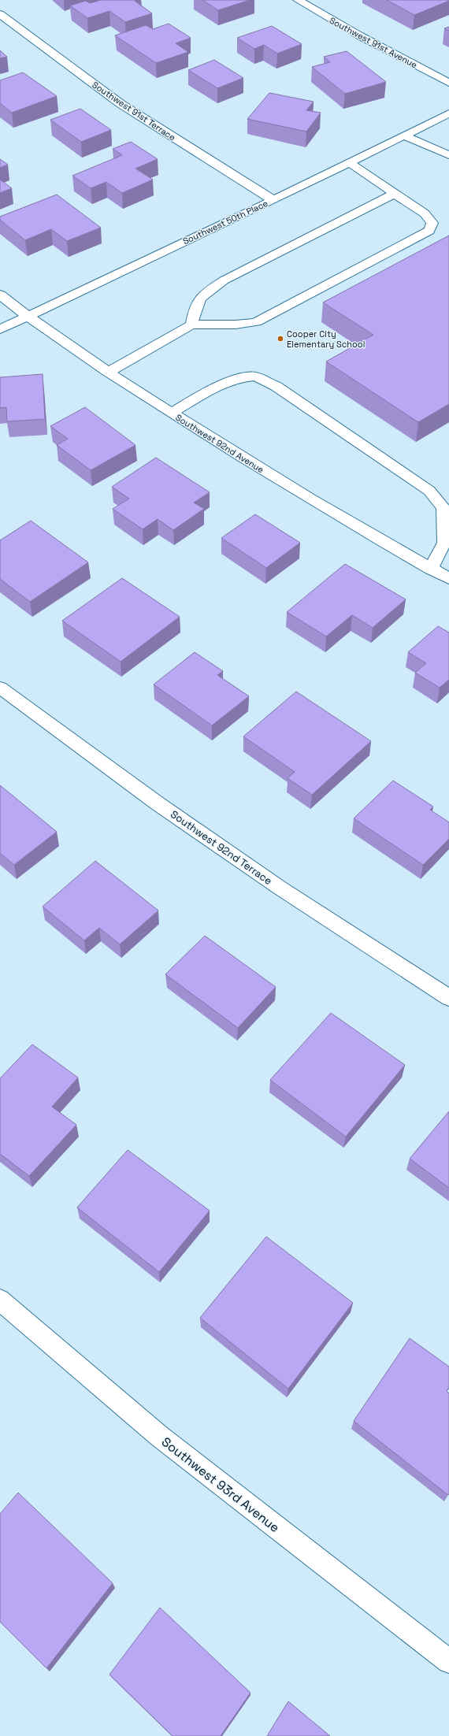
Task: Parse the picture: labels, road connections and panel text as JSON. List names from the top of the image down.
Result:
{
  "streets": {
    "street": [
      "Southwest 91st Avenue",
      "Southwest 91st Terrace",
      "Southwest 50th Place",
      "Southwest 92nd Avenue",
      "Southwest 92nd Terrace",
      "Southwest 93rd Avenue"
    ]
  },
  "crossings": [
    ["Southwest 91st Terrace", "Southwest 50th Place"],
    ["Southwest 50th Place", "Southwest 92nd Avenue"]
  ],
  "places": ["Cooper City Elementary School"]
}
